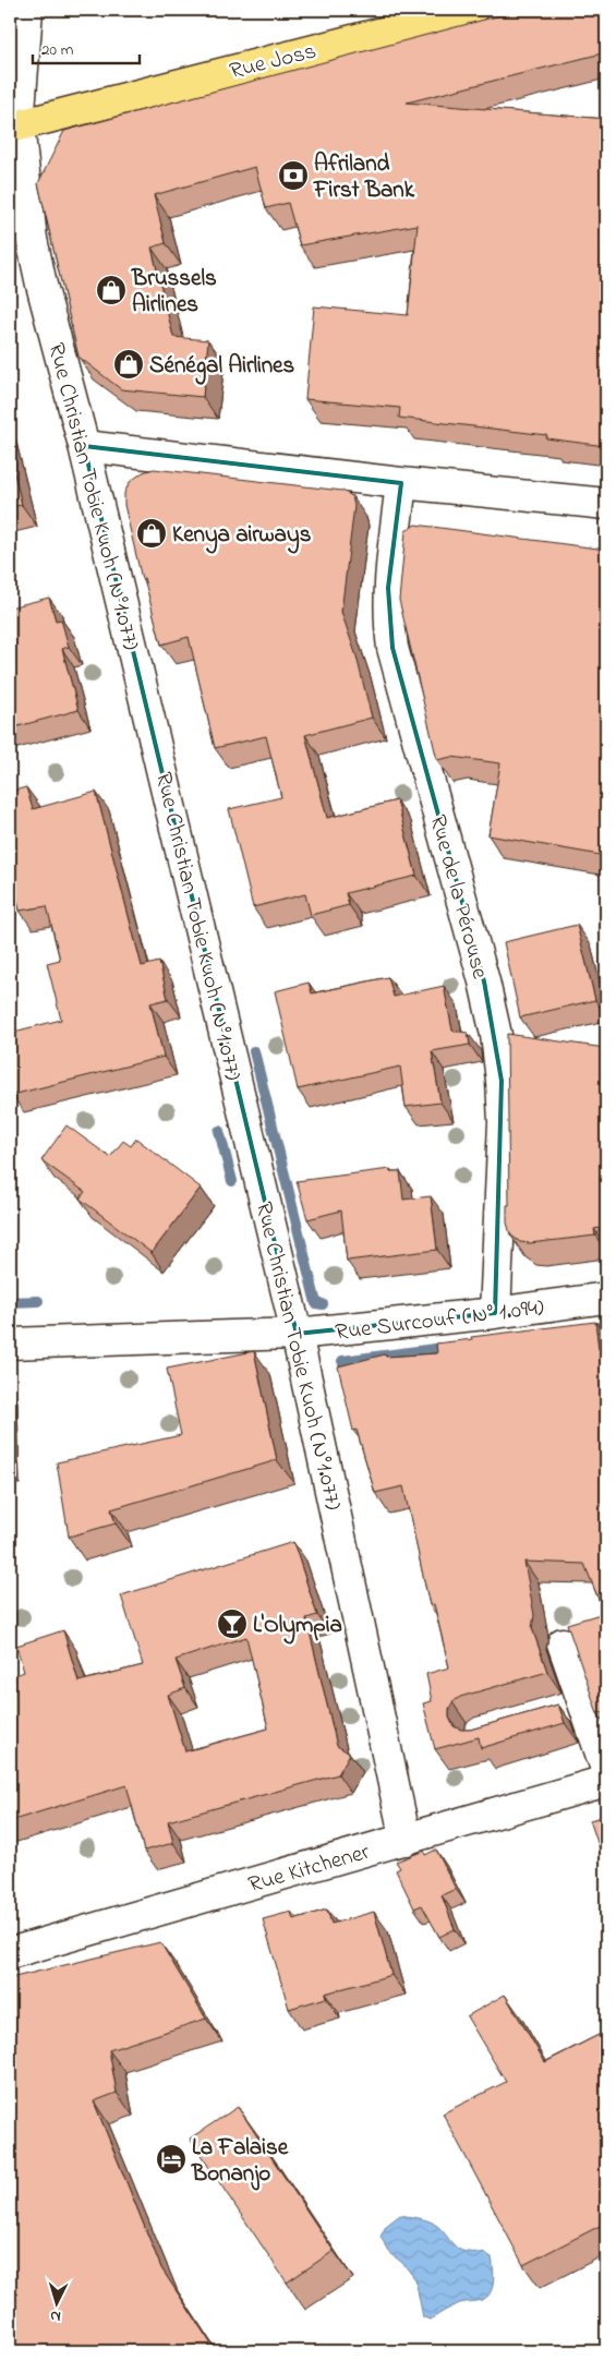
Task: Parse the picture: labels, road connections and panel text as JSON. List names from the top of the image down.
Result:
{
  "streets": {
    "main road": ["Rue Joss"],
    "street": [
      "Rue Christian Tobie Kuoh (N°1.077)",
      "Rue de la Pérouse",
      "Rue Surcouf (N° 1.094)",
      "Rue Kitchener"
    ]
  },
  "crossings": [
    ["Rue Joss", "Rue Christian Tobie Kuoh (N°1.077)"],
    ["Rue Christian Tobie Kuoh (N°1.077)", "Rue Surcouf (N° 1.094)"],
    ["Rue Christian Tobie Kuoh (N°1.077)", "Rue Kitchener"],
    ["Rue de la Pérouse", "Rue Surcouf (N° 1.094)"]
  ],
  "places": {
    "bank": ["Afriland First Bank"],
    "shop": ["Brussels Airlines", "Sénégal Airlines", "Kenya airways"],
    "bar": ["L'Olympia"],
    "hotel": ["La Falaise Bonanjo"]
  },
  "scale_bar": "20 m",
  "north": "bottom"
}
